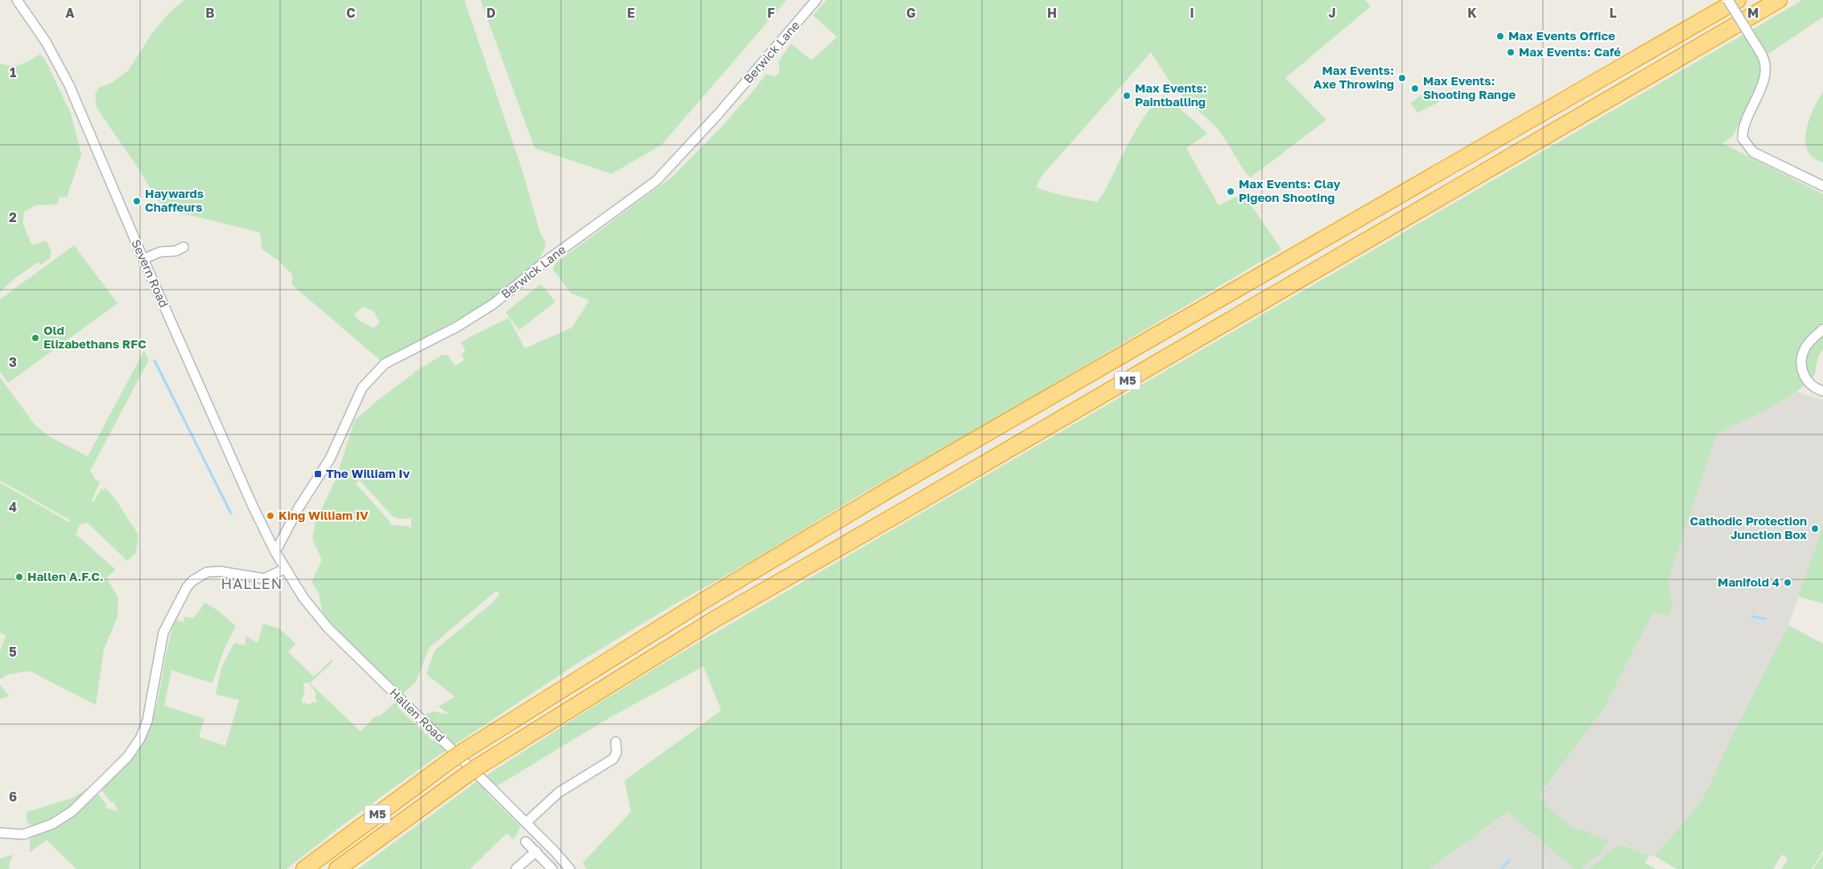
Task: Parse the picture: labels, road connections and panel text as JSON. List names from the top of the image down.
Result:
{
  "streets": {
    "highway": ["M5"],
    "street": ["Berwick Lane", "Severn Road", "Hallen Road"]
  },
  "crossings": [
    ["Berwick Lane", "Severn Road"],
    ["Berwick Lane", "Hallen Road"],
    ["Severn Road", "Hallen Road"]
  ],
  "districts": ["HALLEN"],
  "places": {
    "other": [
      "Max Events Office",
      "Max Events: Café",
      "Max Events: Axe Throwing",
      "Max Events: Shooting Range",
      "Max Events: Paintballing",
      "Max Events: Clay Pigeon Shooting",
      "Haywards Chaffeurs",
      "Old Elizabethans RFC",
      "King William IV",
      "Cathodic Protection Junction Box",
      "Hallen A.F.C.",
      "Manifold 4"
    ],
    "transit": ["The William Iv"]
  },
  "grid": {
    "columns": [
      "A",
      "B",
      "C",
      "D",
      "E",
      "F",
      "G",
      "H",
      "I",
      "J",
      "K",
      "L",
      "M"
    ],
    "rows": [
      "1",
      "2",
      "3",
      "4",
      "5",
      "6"
    ]
  }
}
